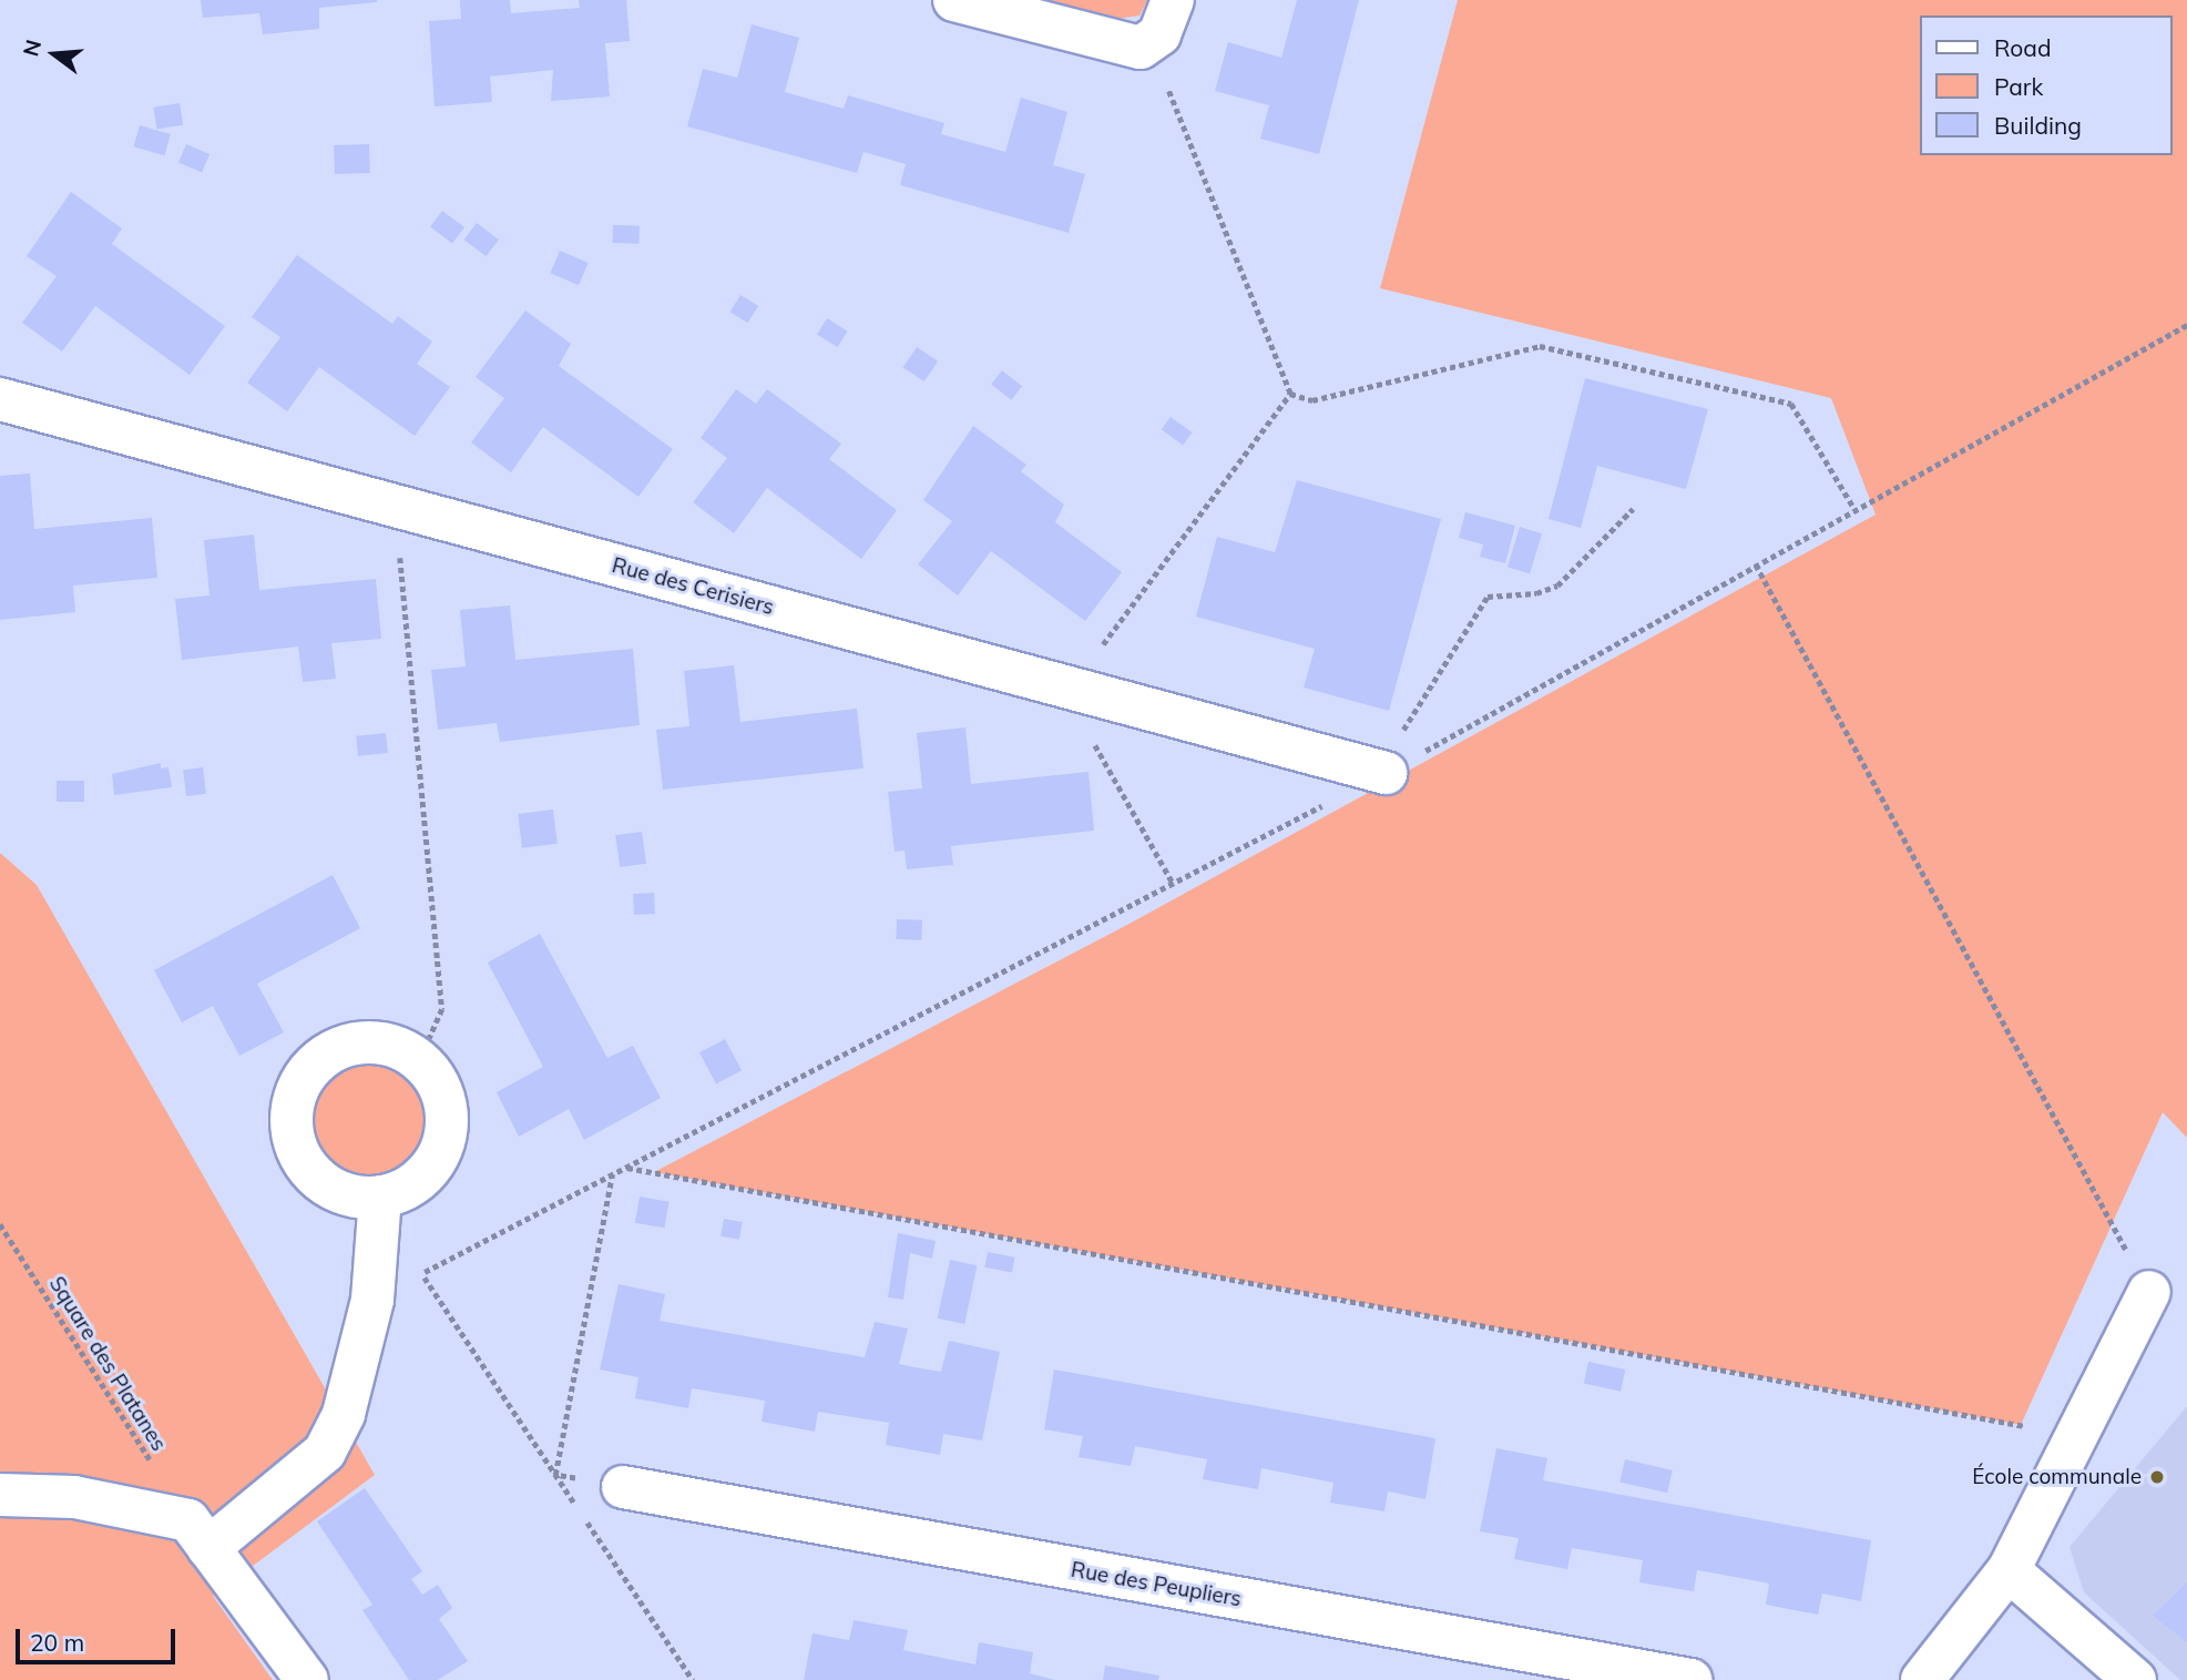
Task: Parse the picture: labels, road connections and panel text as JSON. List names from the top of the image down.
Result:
{
  "streets": {
    "street": ["Rue des Cerisiers", "Rue des Peupliers"],
    "path": ["Square des Platanes"]
  },
  "places": ["École communale"],
  "legend": ["Road", "Park", "Building"],
  "scale_bar": "20 m",
  "north": "left"
}
